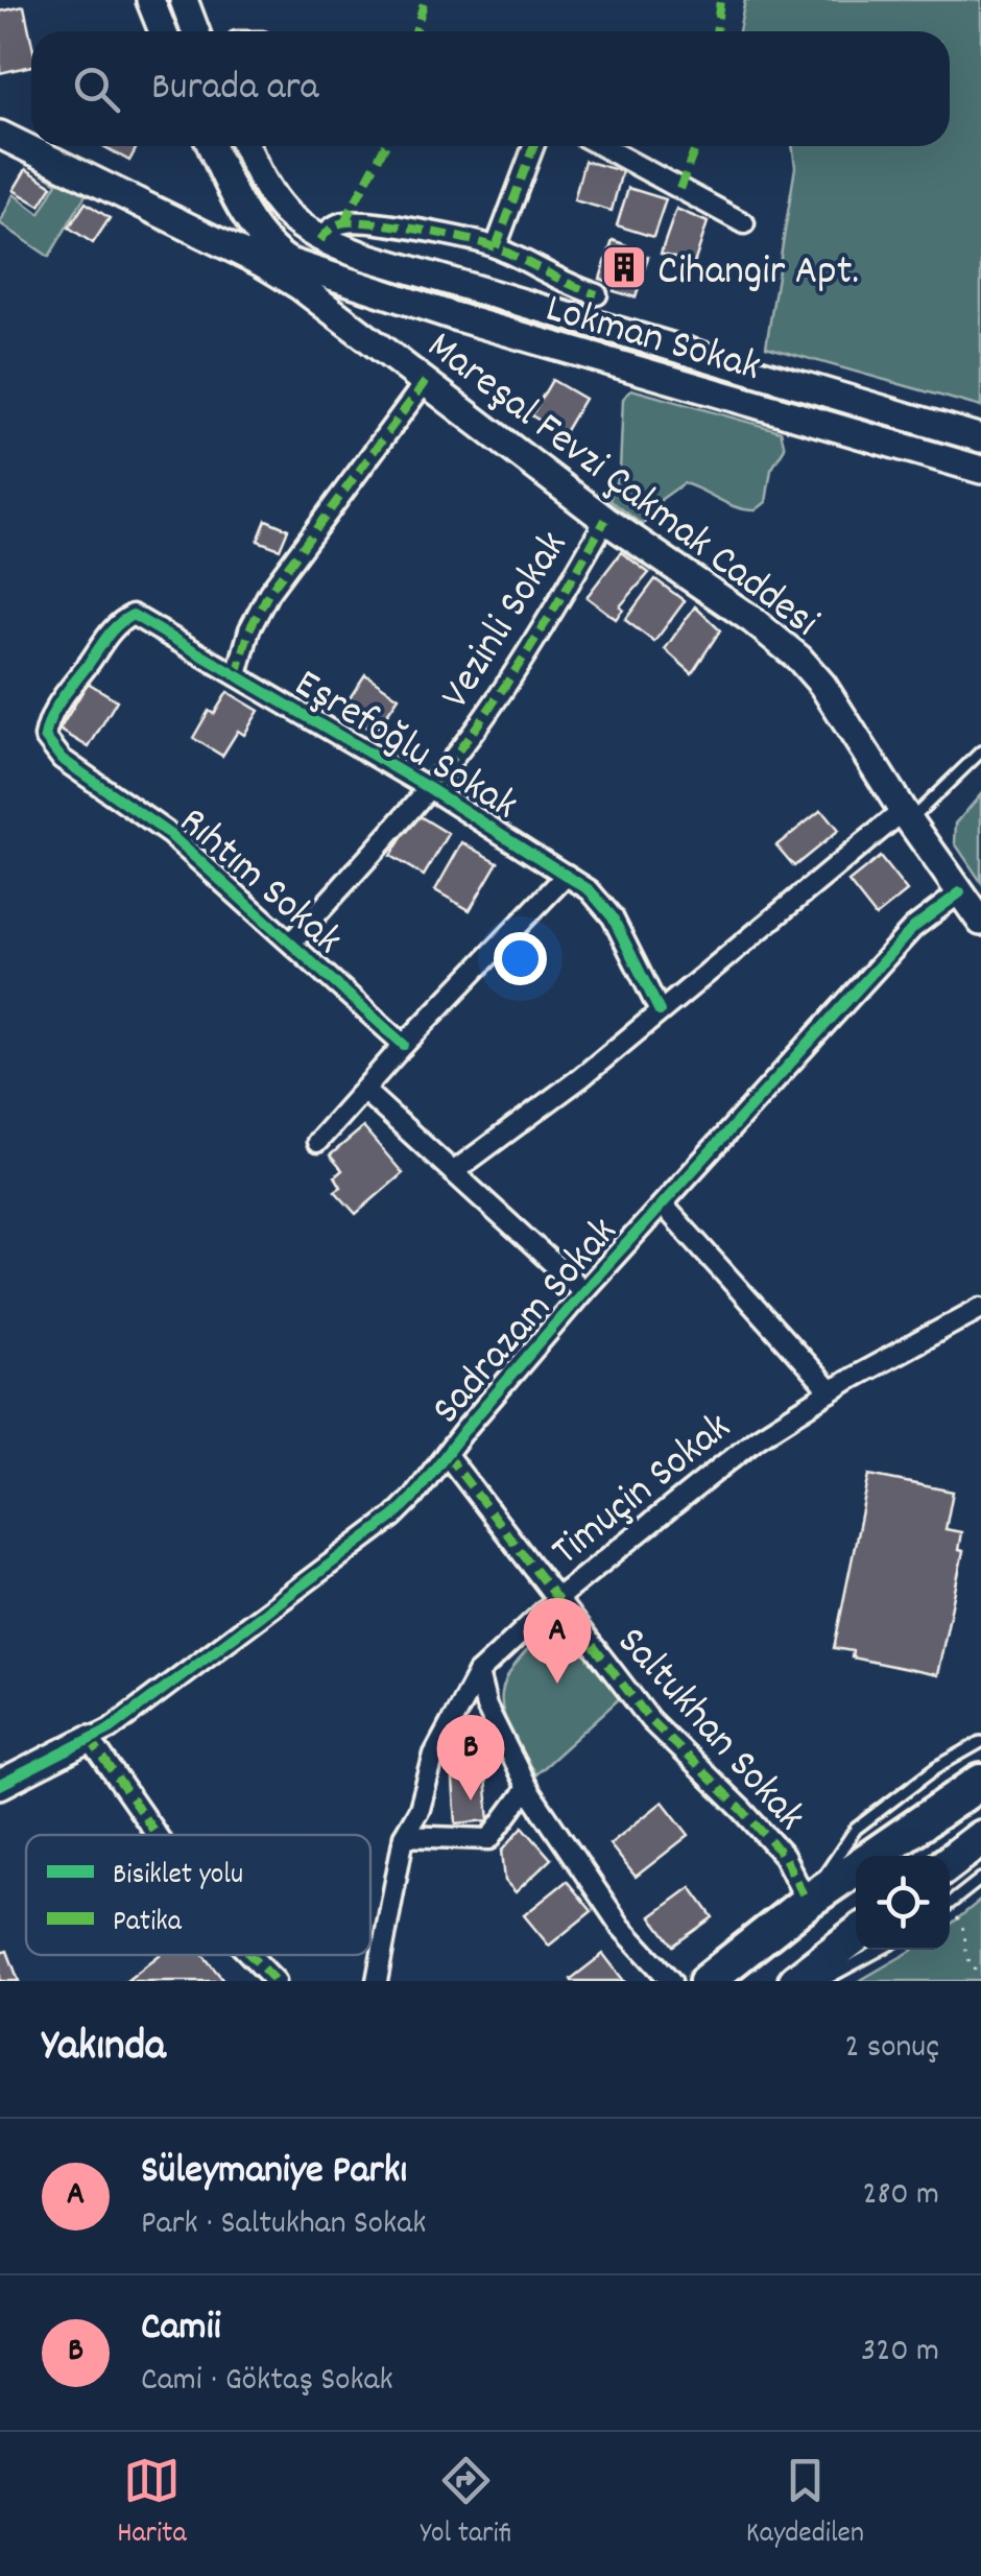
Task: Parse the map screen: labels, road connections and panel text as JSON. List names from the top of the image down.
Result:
{
  "streets": {
    "main road": ["Lokman Sokak", "Mareşal Fevzi Çakmak Caddesi"],
    "street": [
      "Vezinli Sokak",
      "Eşrefoğlu Sokak",
      "Rıhtım Sokak",
      "Sadrazam Sokak",
      "Timuçin Sokak",
      "Saltukhan Sokak"
    ]
  },
  "crossings": [
    ["Lokman Sokak", "Mareşal Fevzi Çakmak Caddesi"],
    ["Mareşal Fevzi Çakmak Caddesi", "Vezinli Sokak"],
    ["Mareşal Fevzi Çakmak Caddesi", "Sadrazam Sokak"],
    ["Vezinli Sokak", "Eşrefoğlu Sokak"],
    ["Vezinli Sokak", "Rıhtım Sokak"],
    ["Eşrefoğlu Sokak", "Rıhtım Sokak"],
    ["Sadrazam Sokak", "Saltukhan Sokak"],
    ["Timuçin Sokak", "Saltukhan Sokak"]
  ],
  "places": {
    "building": ["Cihangir Apt."]
  },
  "legend": ["Bisiklet yolu", "Patika"],
  "page": {
    "search": "Burada ara",
    "pins": ["A", "B"],
    "heading": ["Yakında", "2 sonuç"],
    "list": [
      {
        "mark": "A",
        "name": "Süleymaniye Parkı",
        "note": "Park · Saltukhan Sokak",
        "value": "280 m"
      },
      {
        "mark": "B",
        "name": "Camii",
        "note": "Cami · Göktaş Sokak",
        "value": "320 m"
      }
    ],
    "nav": ["Harita", "Yol tarifi", "Kaydedilen"]
  }
}
